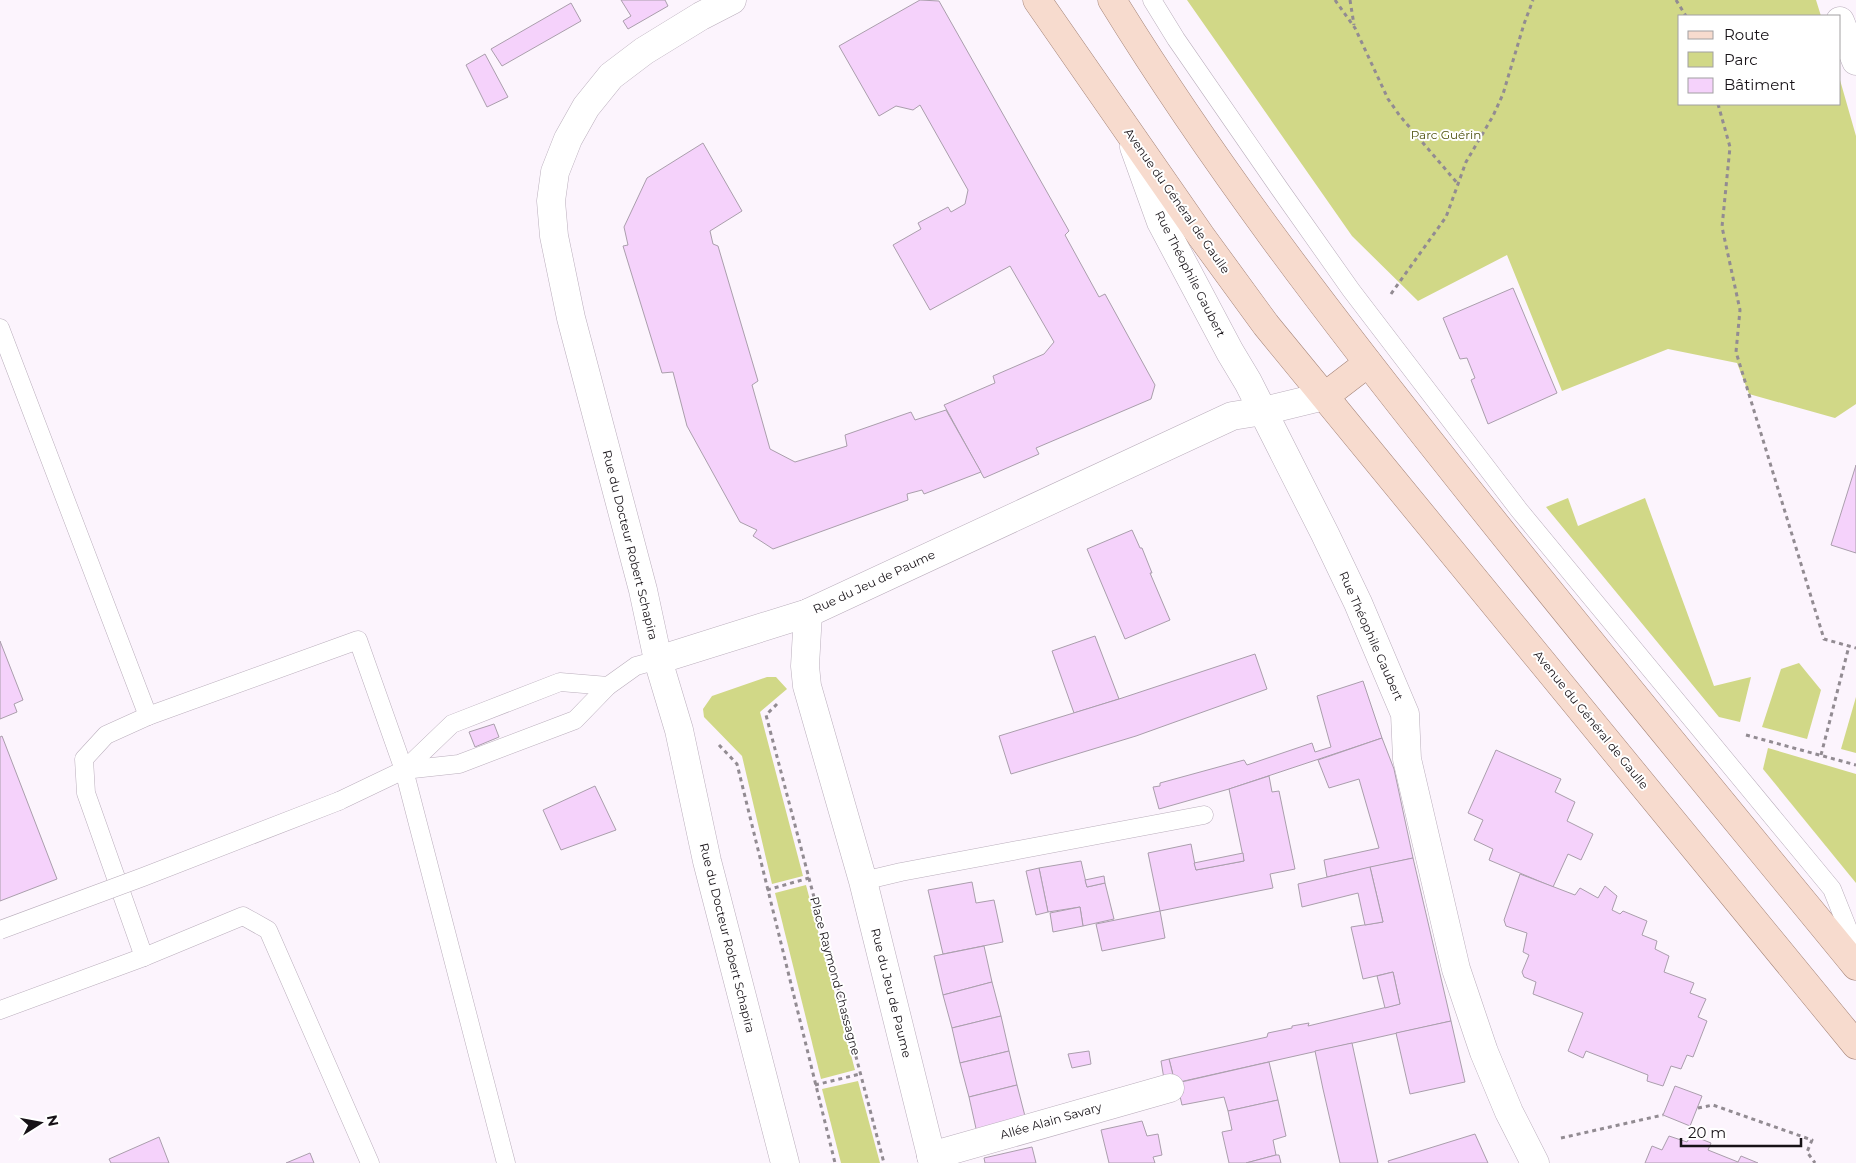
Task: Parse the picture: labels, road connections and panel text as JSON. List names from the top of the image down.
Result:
{
  "streets": {
    "main road": ["Avenue du Général de Gaulle"],
    "street": [
      "Rue Théophile Gaubert",
      "Rue du Docteur Robert Schapira",
      "Rue du Jeu de Paume",
      "Allée Alain Savary"
    ],
    "path": ["Place Raymond Chassagne"]
  },
  "crossings": [
    ["Avenue du Général de Gaulle", "Rue Théophile Gaubert"],
    ["Avenue du Général de Gaulle", "Rue du Jeu de Paume"],
    ["Rue Théophile Gaubert", "Rue du Jeu de Paume"],
    ["Rue du Jeu de Paume", "Allée Alain Savary"]
  ],
  "parks": ["Parc Guérin"],
  "legend": ["Route", "Parc", "Bâtiment"],
  "scale_bar": "20 m",
  "north": "right"
}
